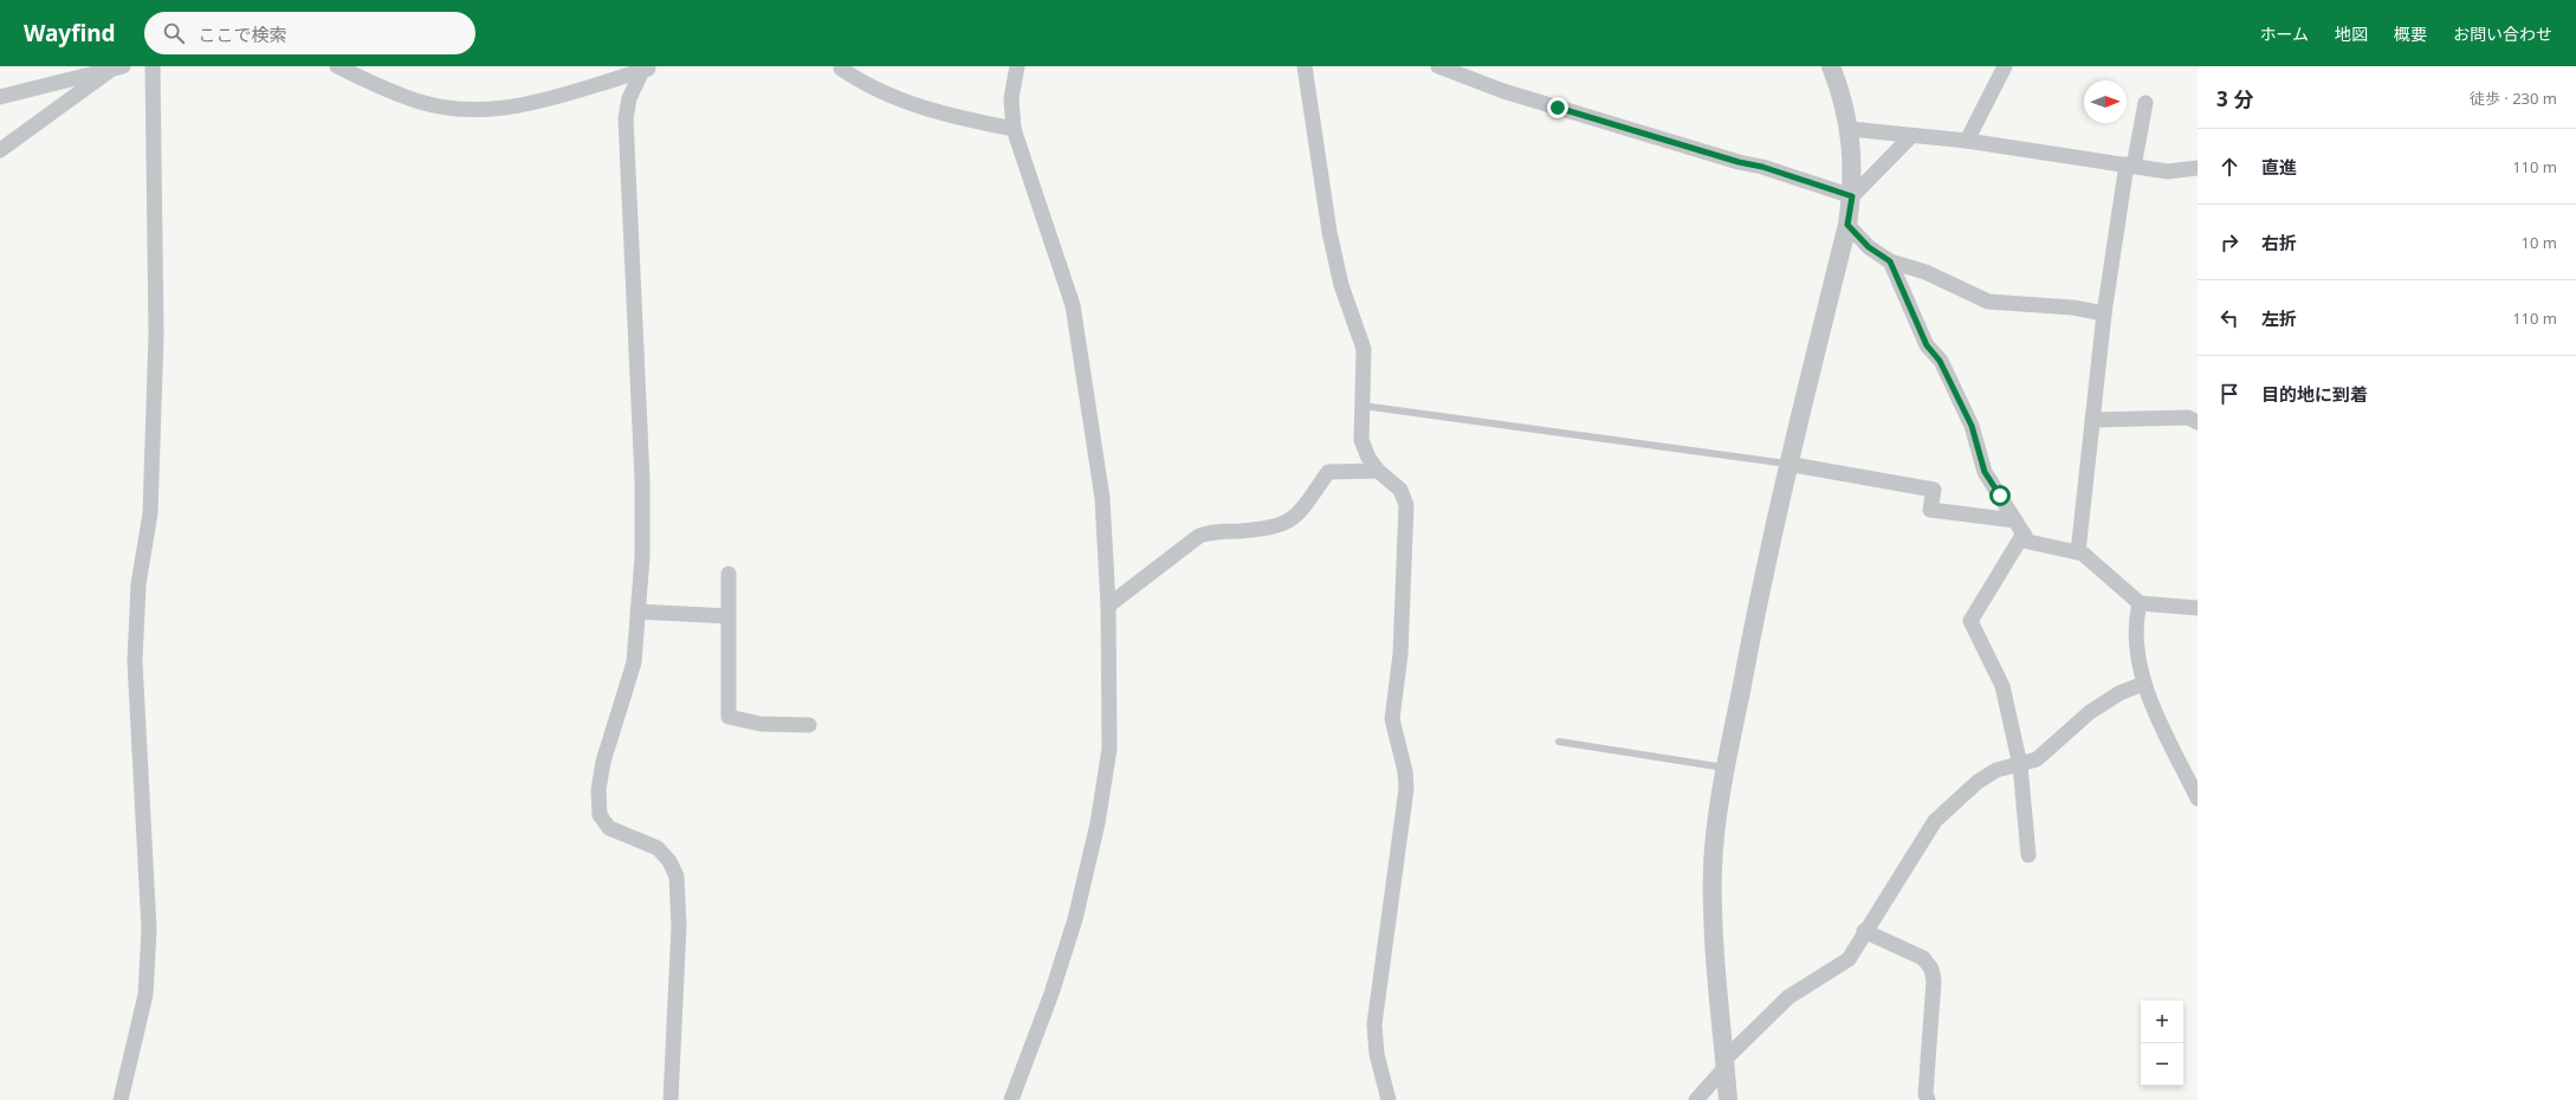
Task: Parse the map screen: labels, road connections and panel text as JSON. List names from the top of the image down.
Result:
{
  "north": "right",
  "page": {
    "header": "Wayfind",
    "search": "ここで検索",
    "nav": [
      "ホーム",
      "地図",
      "概要",
      "お問い合わせ"
    ],
    "heading": ["3 分", "徒歩 · 230 m"],
    "list": [
      ["直進", "110 m"],
      ["右折", "10 m"],
      ["左折", "110 m"],
      "目的地に到着"
    ],
    "map_buttons": ["+", "−"]
  }
}
